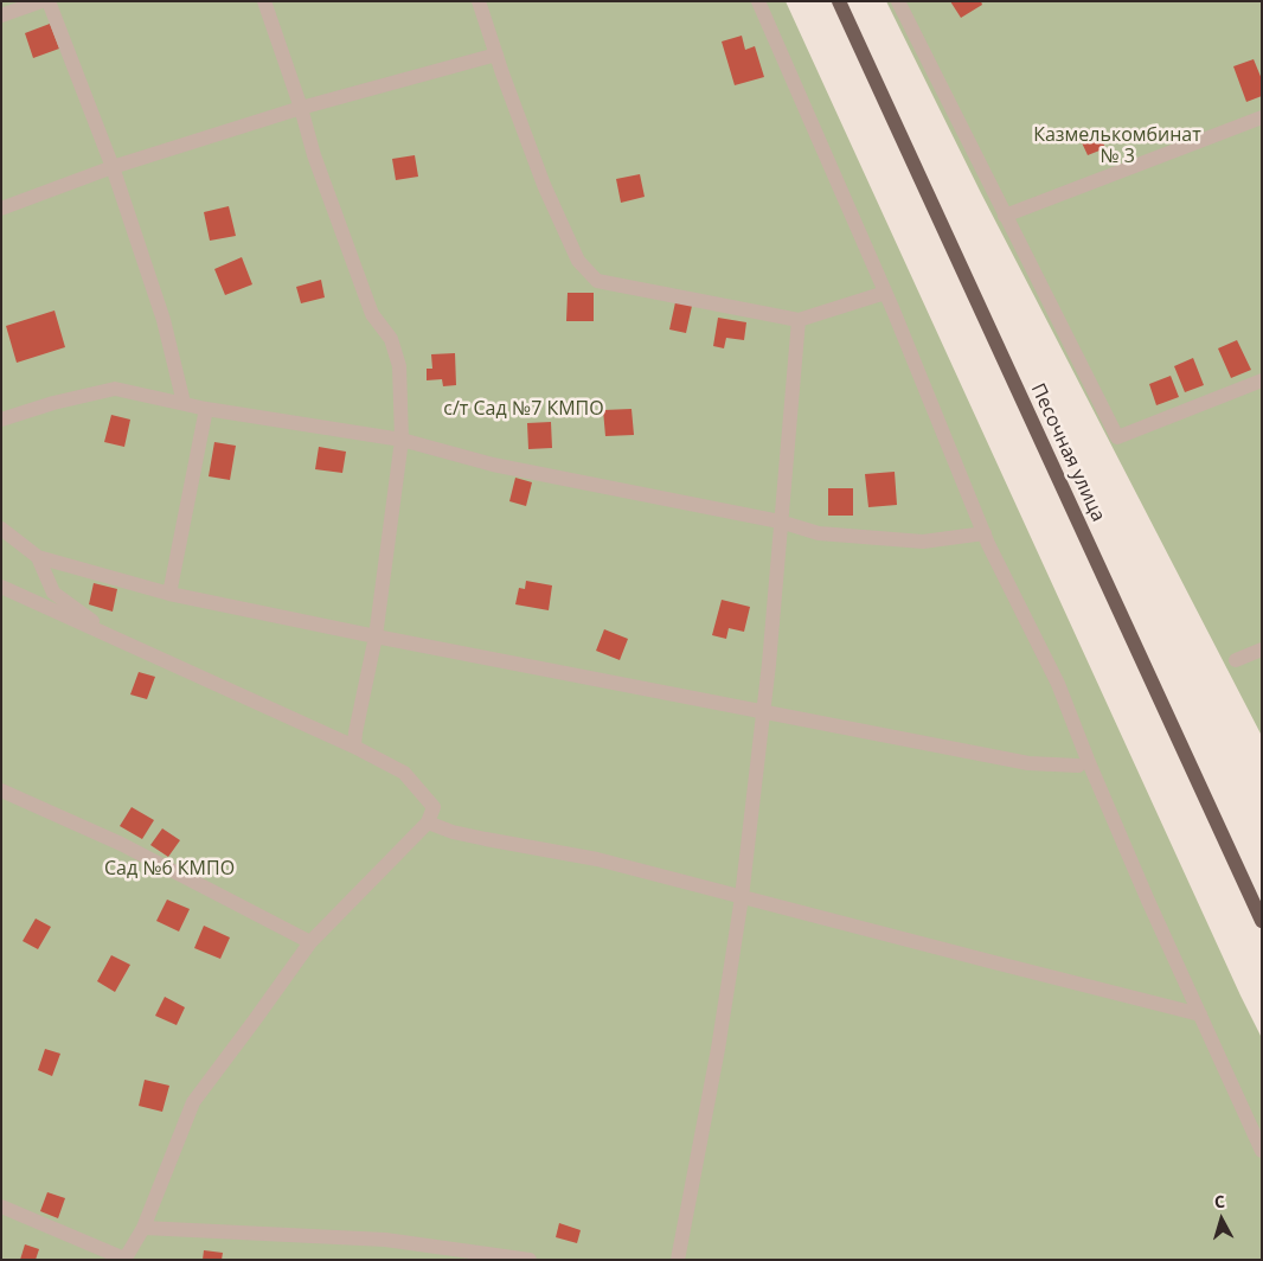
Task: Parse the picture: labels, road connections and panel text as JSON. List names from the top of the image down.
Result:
{
  "streets": {
    "main road": ["Песочная улица"]
  },
  "parks": ["Казмелькомбинат № 3", "с/т Сад №7 КМПО", "Сад №6 КМПО"],
  "north": "top"
}
